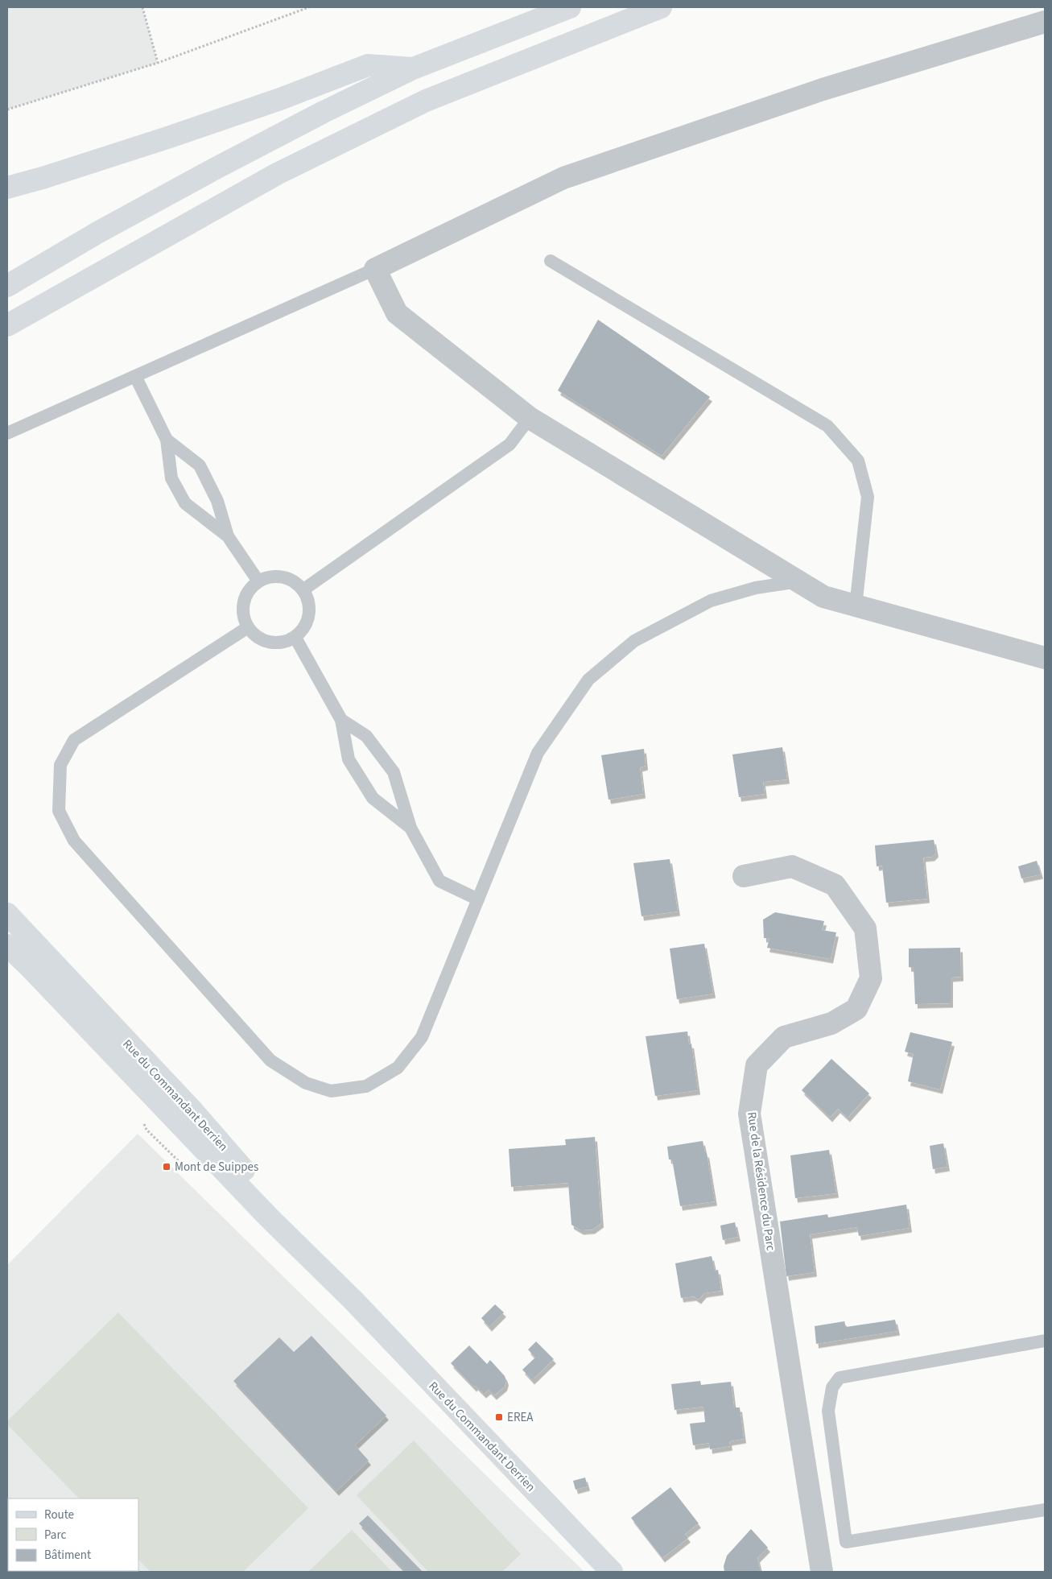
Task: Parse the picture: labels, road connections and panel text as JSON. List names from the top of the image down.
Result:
{
  "streets": {
    "main road": ["Rue du Commandant Derrien"],
    "street": ["Rue de la Résidence du Parc"]
  },
  "places": {
    "transit": ["Mont de Suippes", "EREA"]
  },
  "legend": ["Route", "Parc", "Bâtiment"]
}
